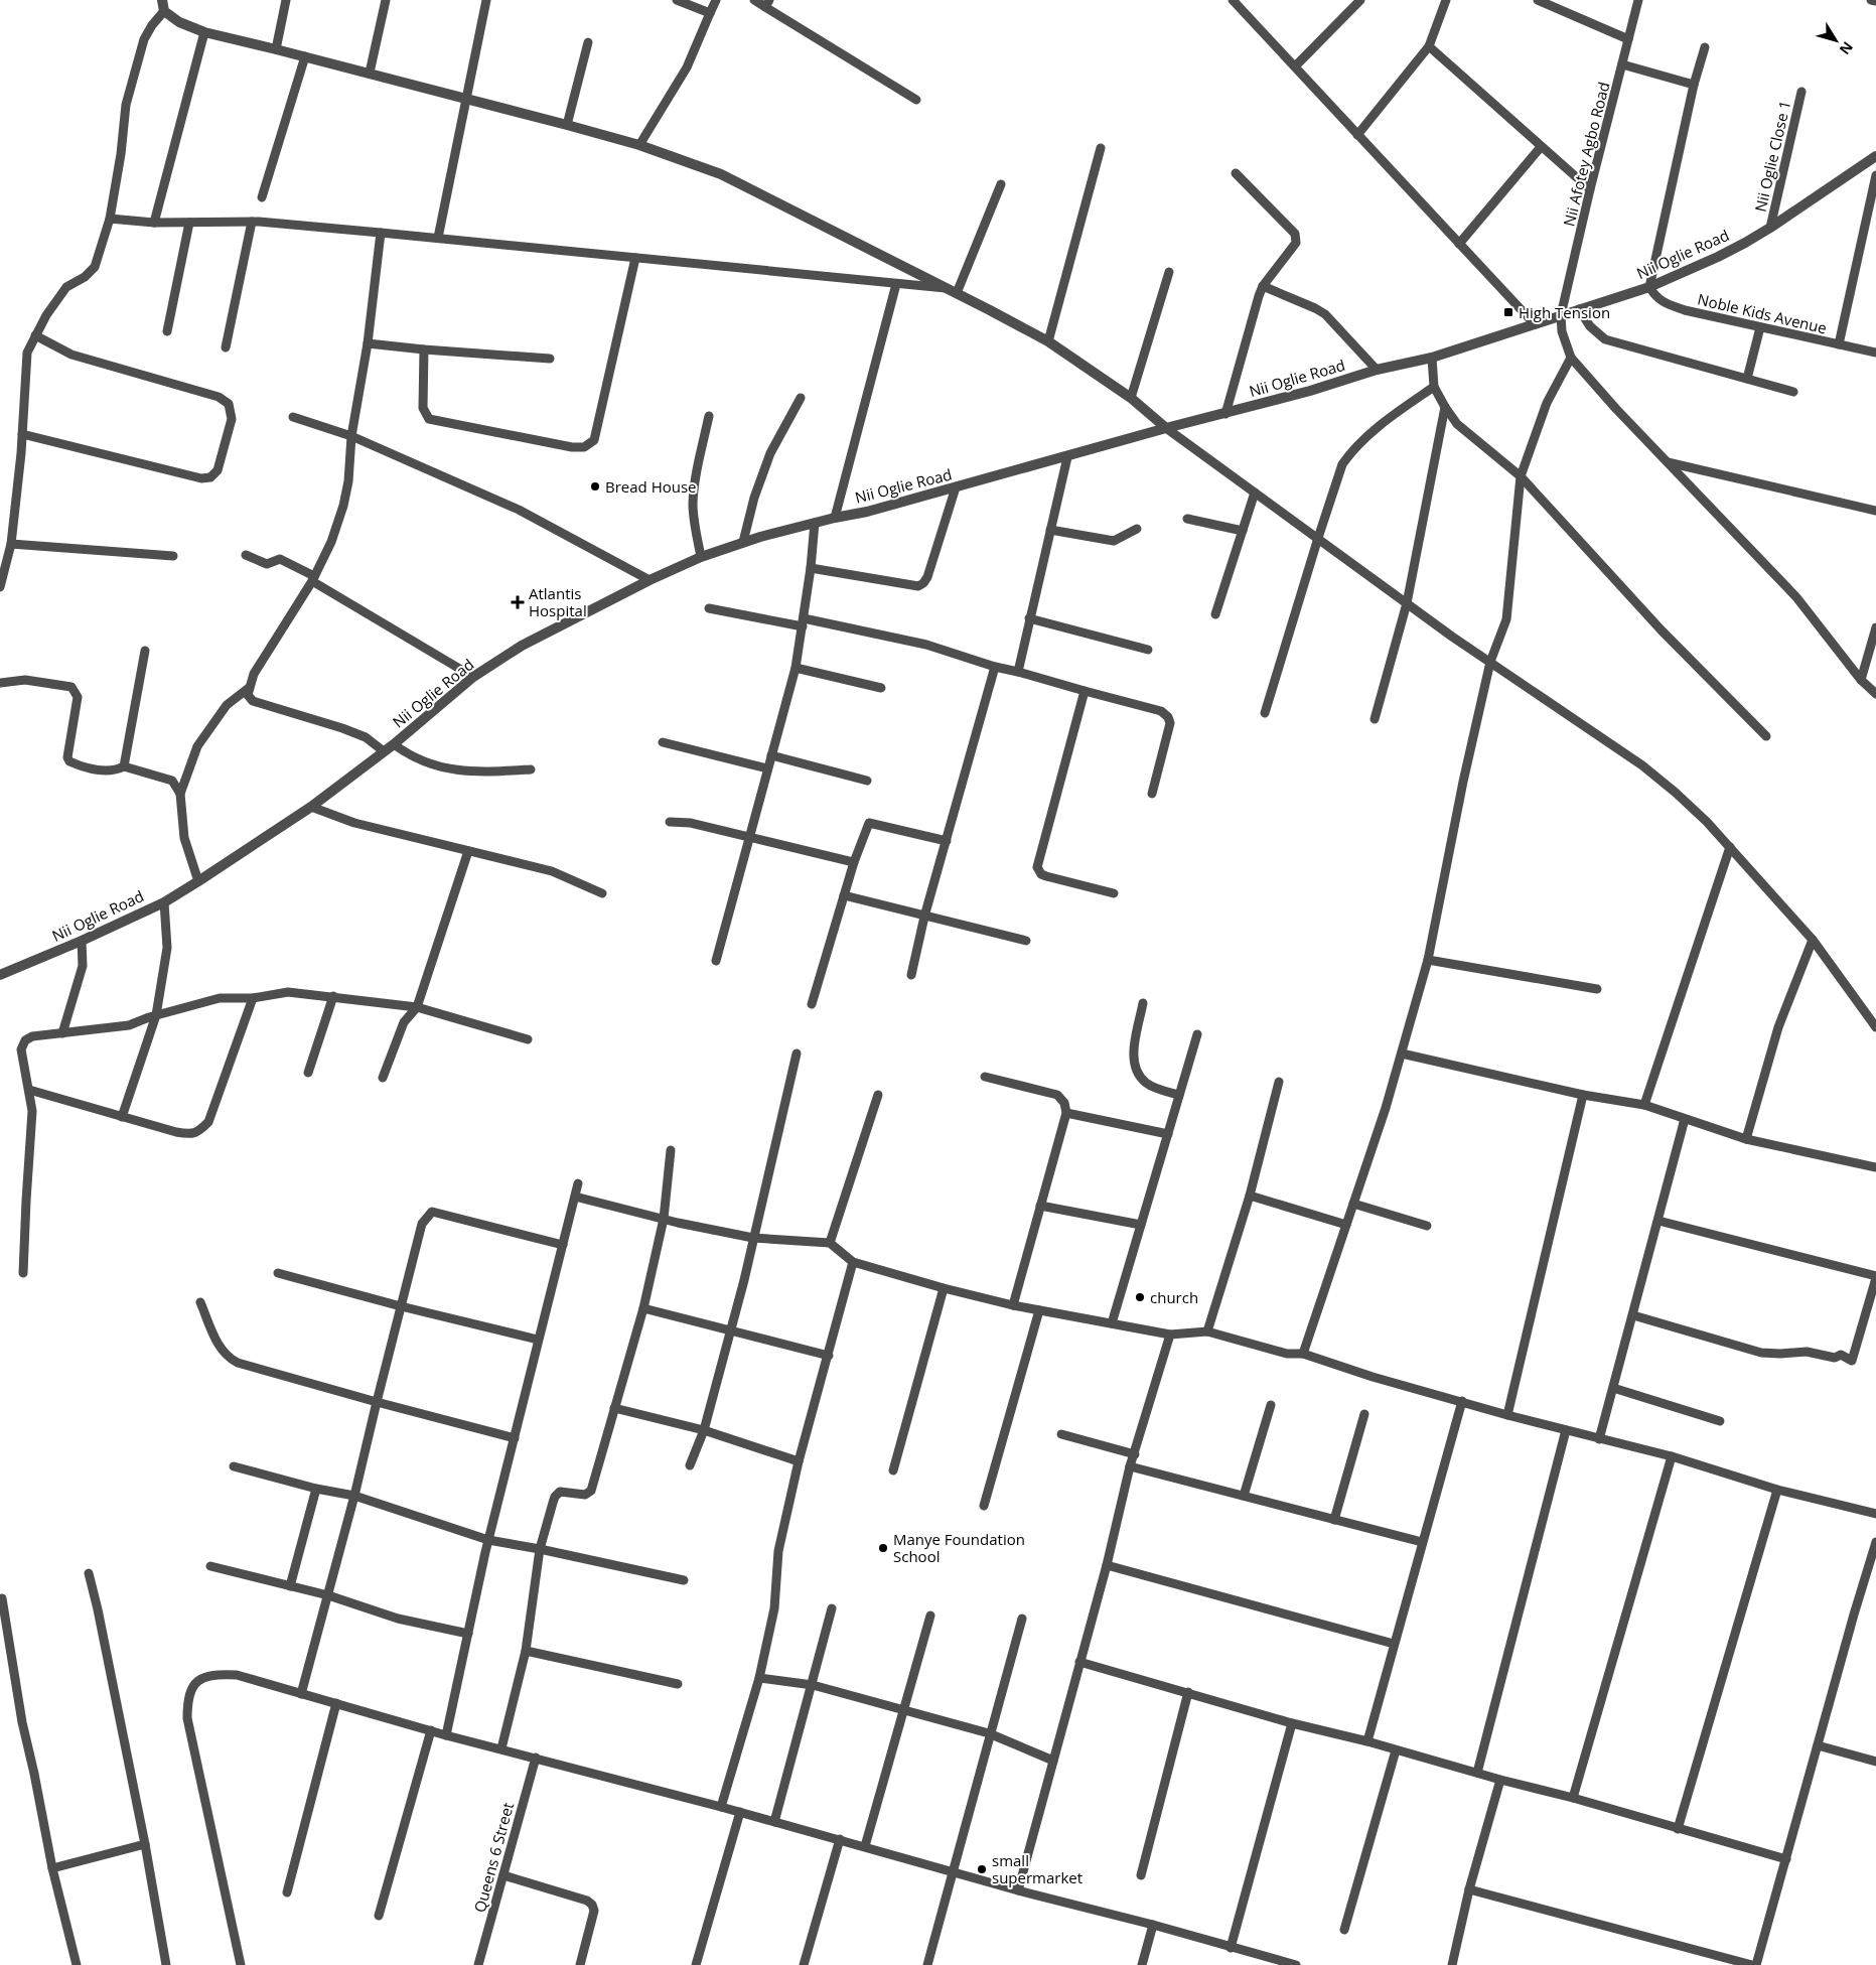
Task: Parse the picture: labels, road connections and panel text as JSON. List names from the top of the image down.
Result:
{
  "streets": {
    "street": [
      "Nii Afotey Agbo Road",
      "Nii Oglie Close 1",
      "Nii Oglie Road",
      "Noble Kids Avenue",
      "Queens 6 Street"
    ]
  },
  "crossings": [
    ["Nii Afotey Agbo Road", "Nii Oglie Road"],
    ["Nii Oglie Close 1", "Nii Oglie Road"],
    ["Nii Oglie Road", "Noble Kids Avenue"]
  ],
  "places": {
    "transit": ["High Tension"],
    "other": [
      "Bread House",
      "church",
      "Manye Foundation School",
      "small supermarket"
    ],
    "health": ["Atlantis Hospital"]
  },
  "north": "bottom right"
}
